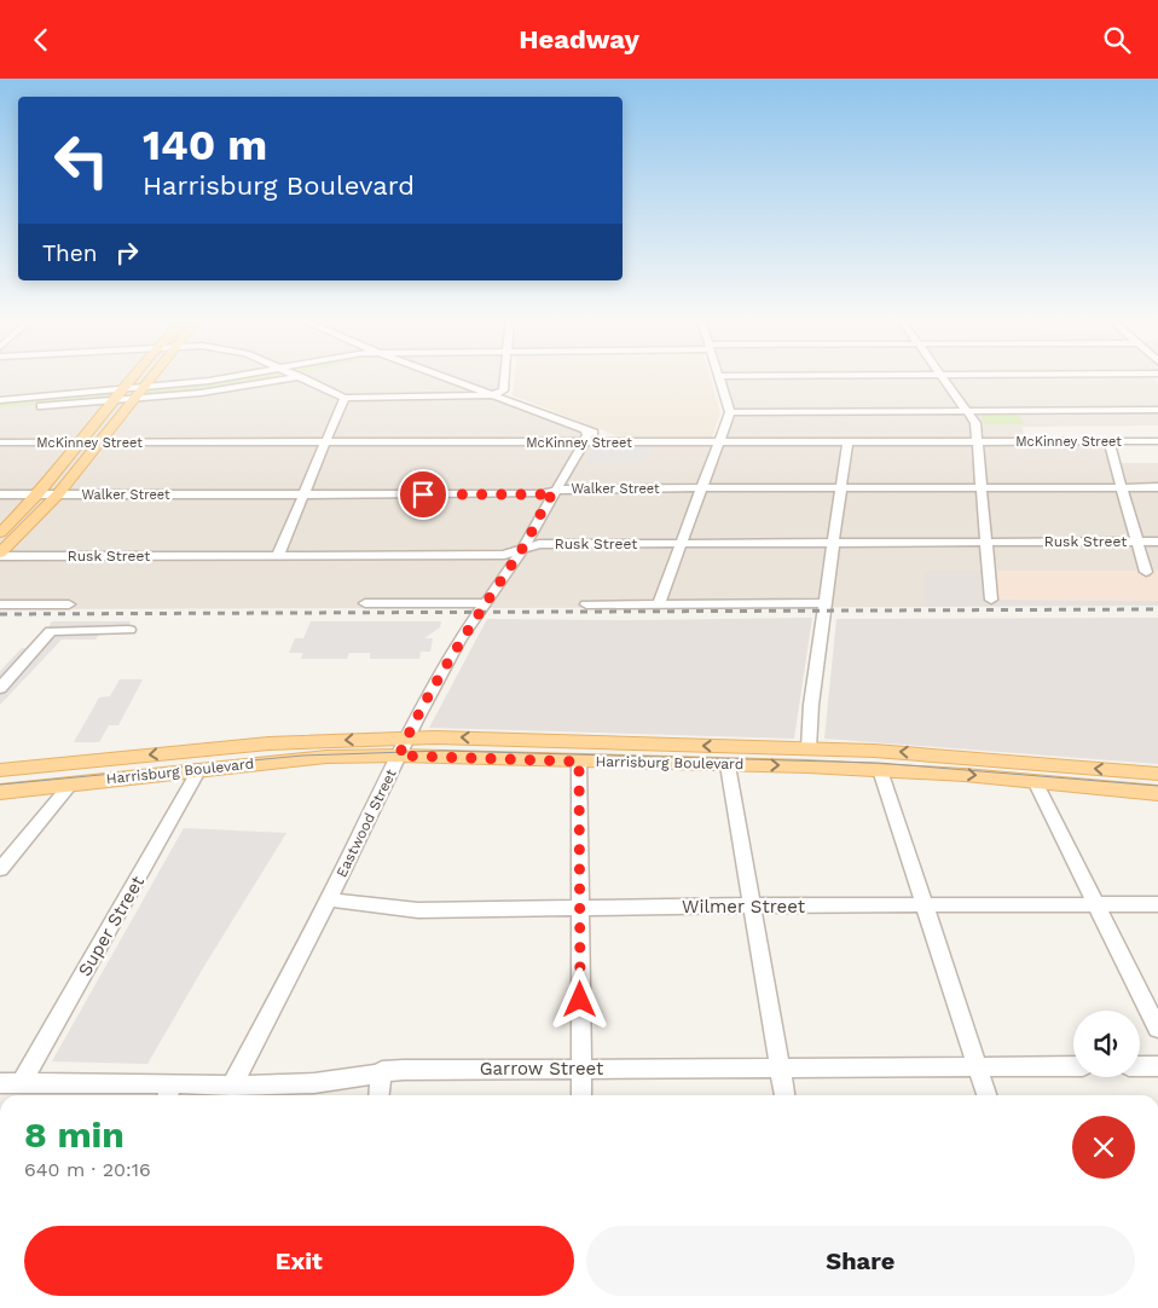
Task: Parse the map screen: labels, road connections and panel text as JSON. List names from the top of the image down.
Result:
{
  "streets": {
    "main road": ["Harrisburg Boulevard"],
    "street": [
      "McKinney Street",
      "Walker Street",
      "Rusk Street",
      "Eastwood Street",
      "Wilmer Street",
      "Super Street",
      "Garrow Street"
    ]
  },
  "crossings": [
    ["McKinney Street", "Eastwood Street"],
    ["Walker Street", "Eastwood Street"],
    ["Rusk Street", "Eastwood Street"],
    ["Harrisburg Boulevard", "Eastwood Street"],
    ["Harrisburg Boulevard", "Super Street"],
    ["Eastwood Street", "Wilmer Street"],
    ["Eastwood Street", "Garrow Street"],
    ["Super Street", "Garrow Street"]
  ],
  "page": {
    "header": "Headway",
    "turn": ["140 m", "Harrisburg Boulevard"],
    "then": "Then",
    "heading": ["8 min", "640 m · 20:16"],
    "buttons": ["Exit", "Share"]
  }
}
